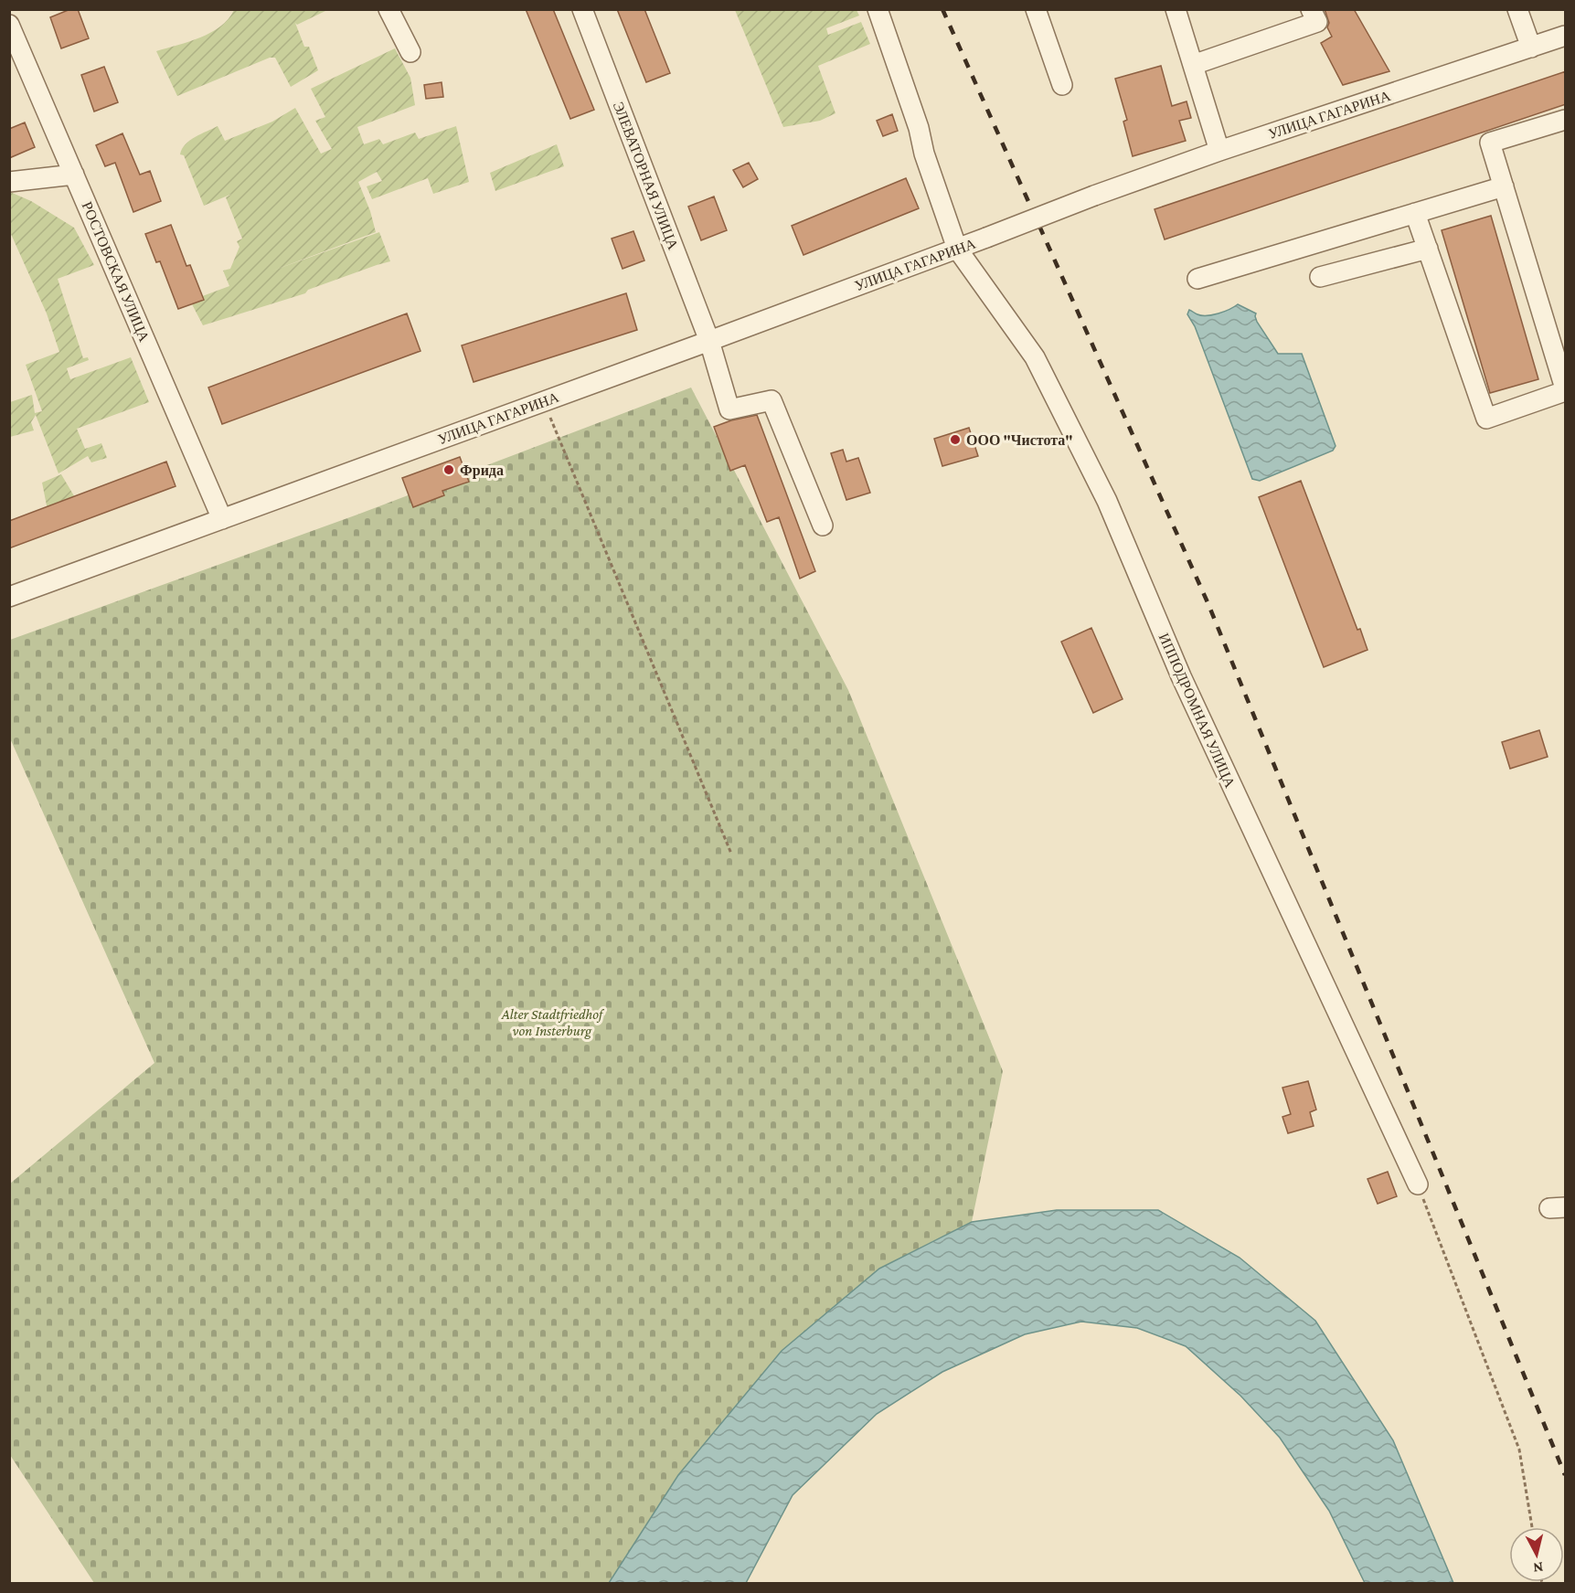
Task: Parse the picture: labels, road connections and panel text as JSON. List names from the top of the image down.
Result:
{
  "streets": {
    "street": [
      "УЛИЦА ГАГАРИНА",
      "ЭЛЕВАТОРНАЯ УЛИЦА",
      "РОСТОВСКАЯ УЛИЦА",
      "ИППОДРОМНАЯ УЛИЦА"
    ]
  },
  "crossings": [
    ["УЛИЦА ГАГАРИНА", "ЭЛЕВАТОРНАЯ УЛИЦА"],
    ["УЛИЦА ГАГАРИНА", "РОСТОВСКАЯ УЛИЦА"],
    ["УЛИЦА ГАГАРИНА", "ИППОДРОМНАЯ УЛИЦА"]
  ],
  "parks": ["Alter Stadtfriedhof von Insterburg"],
  "places": ["ООО \"Чистота\"", "Фрида"],
  "north": "bottom"
}
